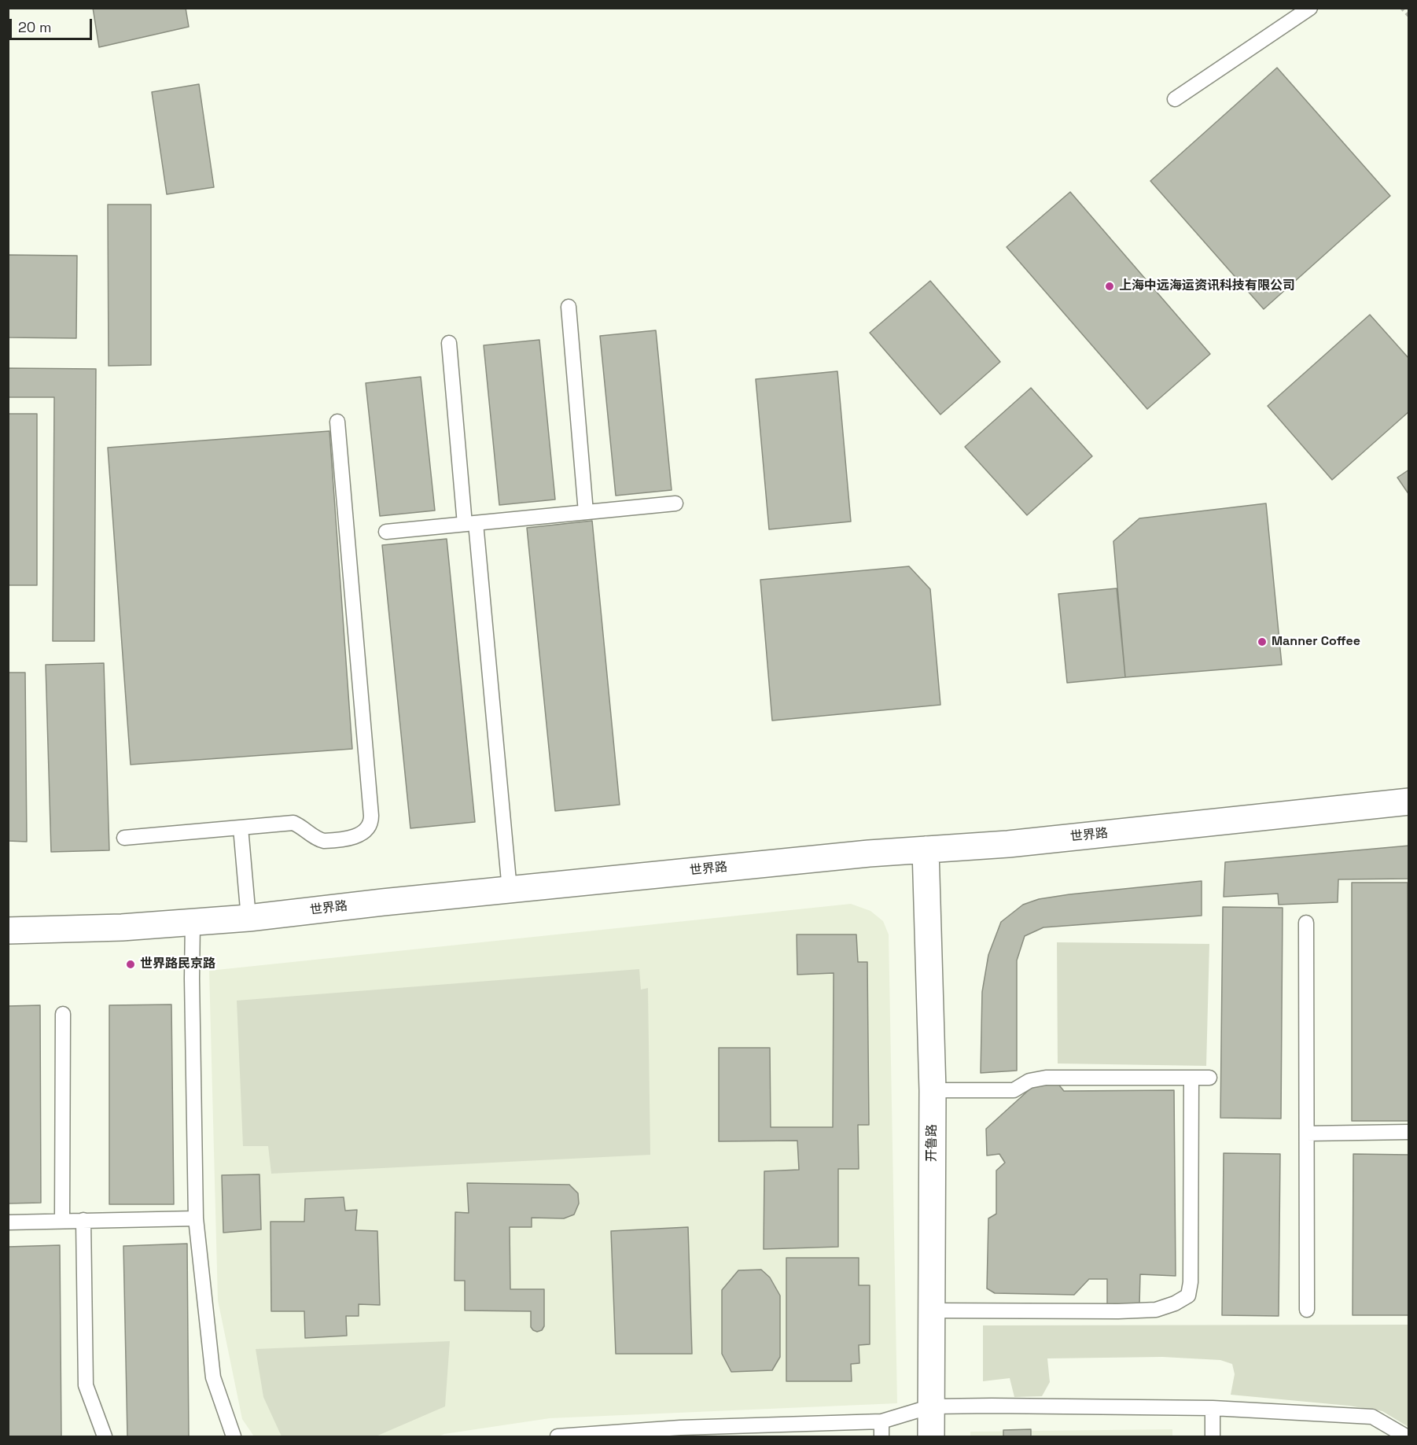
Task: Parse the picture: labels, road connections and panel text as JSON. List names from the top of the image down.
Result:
{
  "streets": {
    "street": ["世界路", "开鲁路"]
  },
  "crossings": [
    ["世界路", "开鲁路"]
  ],
  "places": ["上海中远海运资讯科技有限公司", "Manner Coffee", "世界路民京路"],
  "scale_bar": "20 m"
}
